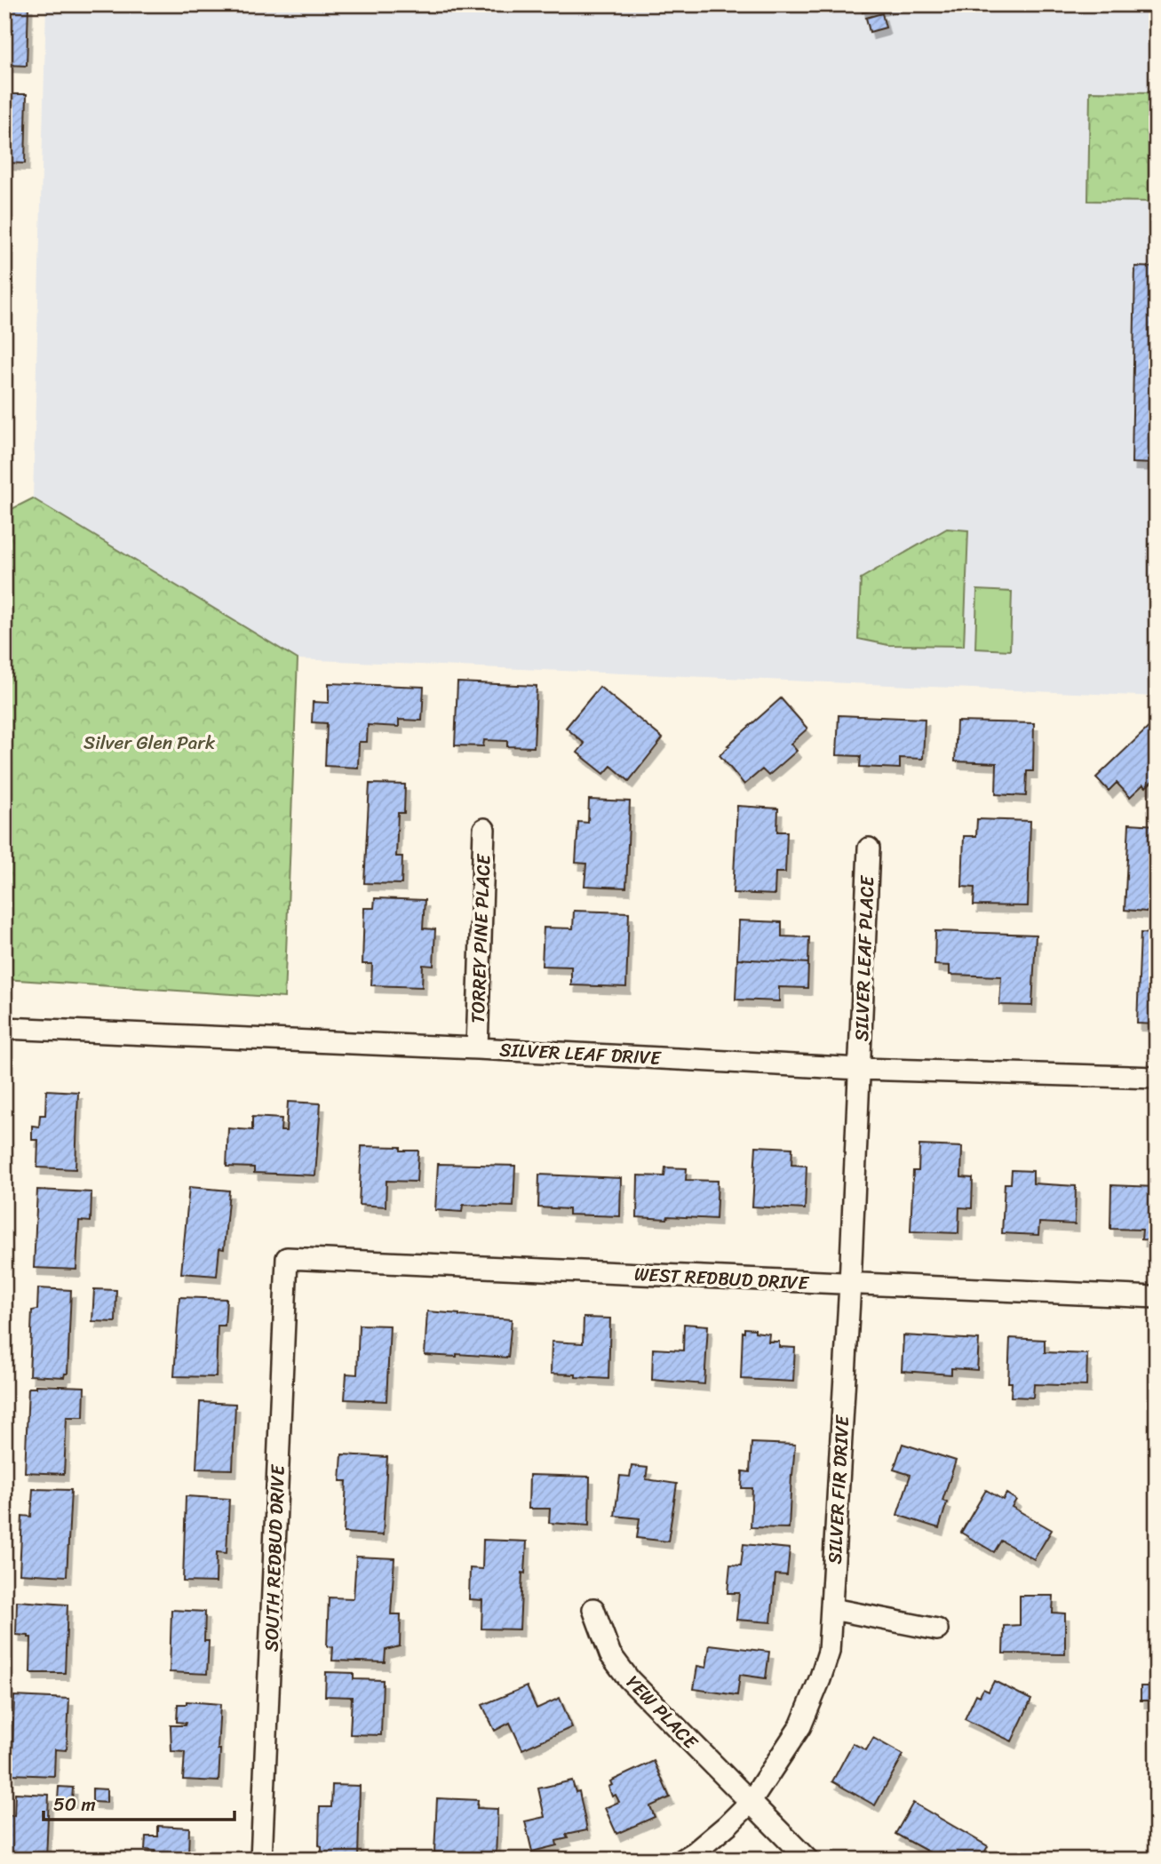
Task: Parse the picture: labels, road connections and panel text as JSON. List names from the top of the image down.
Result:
{
  "streets": {
    "street": [
      "TORREY PINE PLACE",
      "SILVER LEAF PLACE",
      "SILVER LEAF DRIVE",
      "WEST REDBUD DRIVE",
      "SILVER FIR DRIVE",
      "SOUTH REDBUD DRIVE",
      "YEW PLACE"
    ]
  },
  "crossings": [
    ["TORREY PINE PLACE", "SILVER LEAF DRIVE"],
    ["SILVER LEAF PLACE", "SILVER LEAF DRIVE"],
    ["SILVER LEAF PLACE", "SILVER FIR DRIVE"],
    ["SILVER LEAF DRIVE", "SILVER FIR DRIVE"],
    ["WEST REDBUD DRIVE", "SILVER FIR DRIVE"],
    ["WEST REDBUD DRIVE", "SOUTH REDBUD DRIVE"],
    ["SILVER FIR DRIVE", "YEW PLACE"]
  ],
  "parks": ["Silver Glen Park"],
  "scale_bar": "50 m"
}
